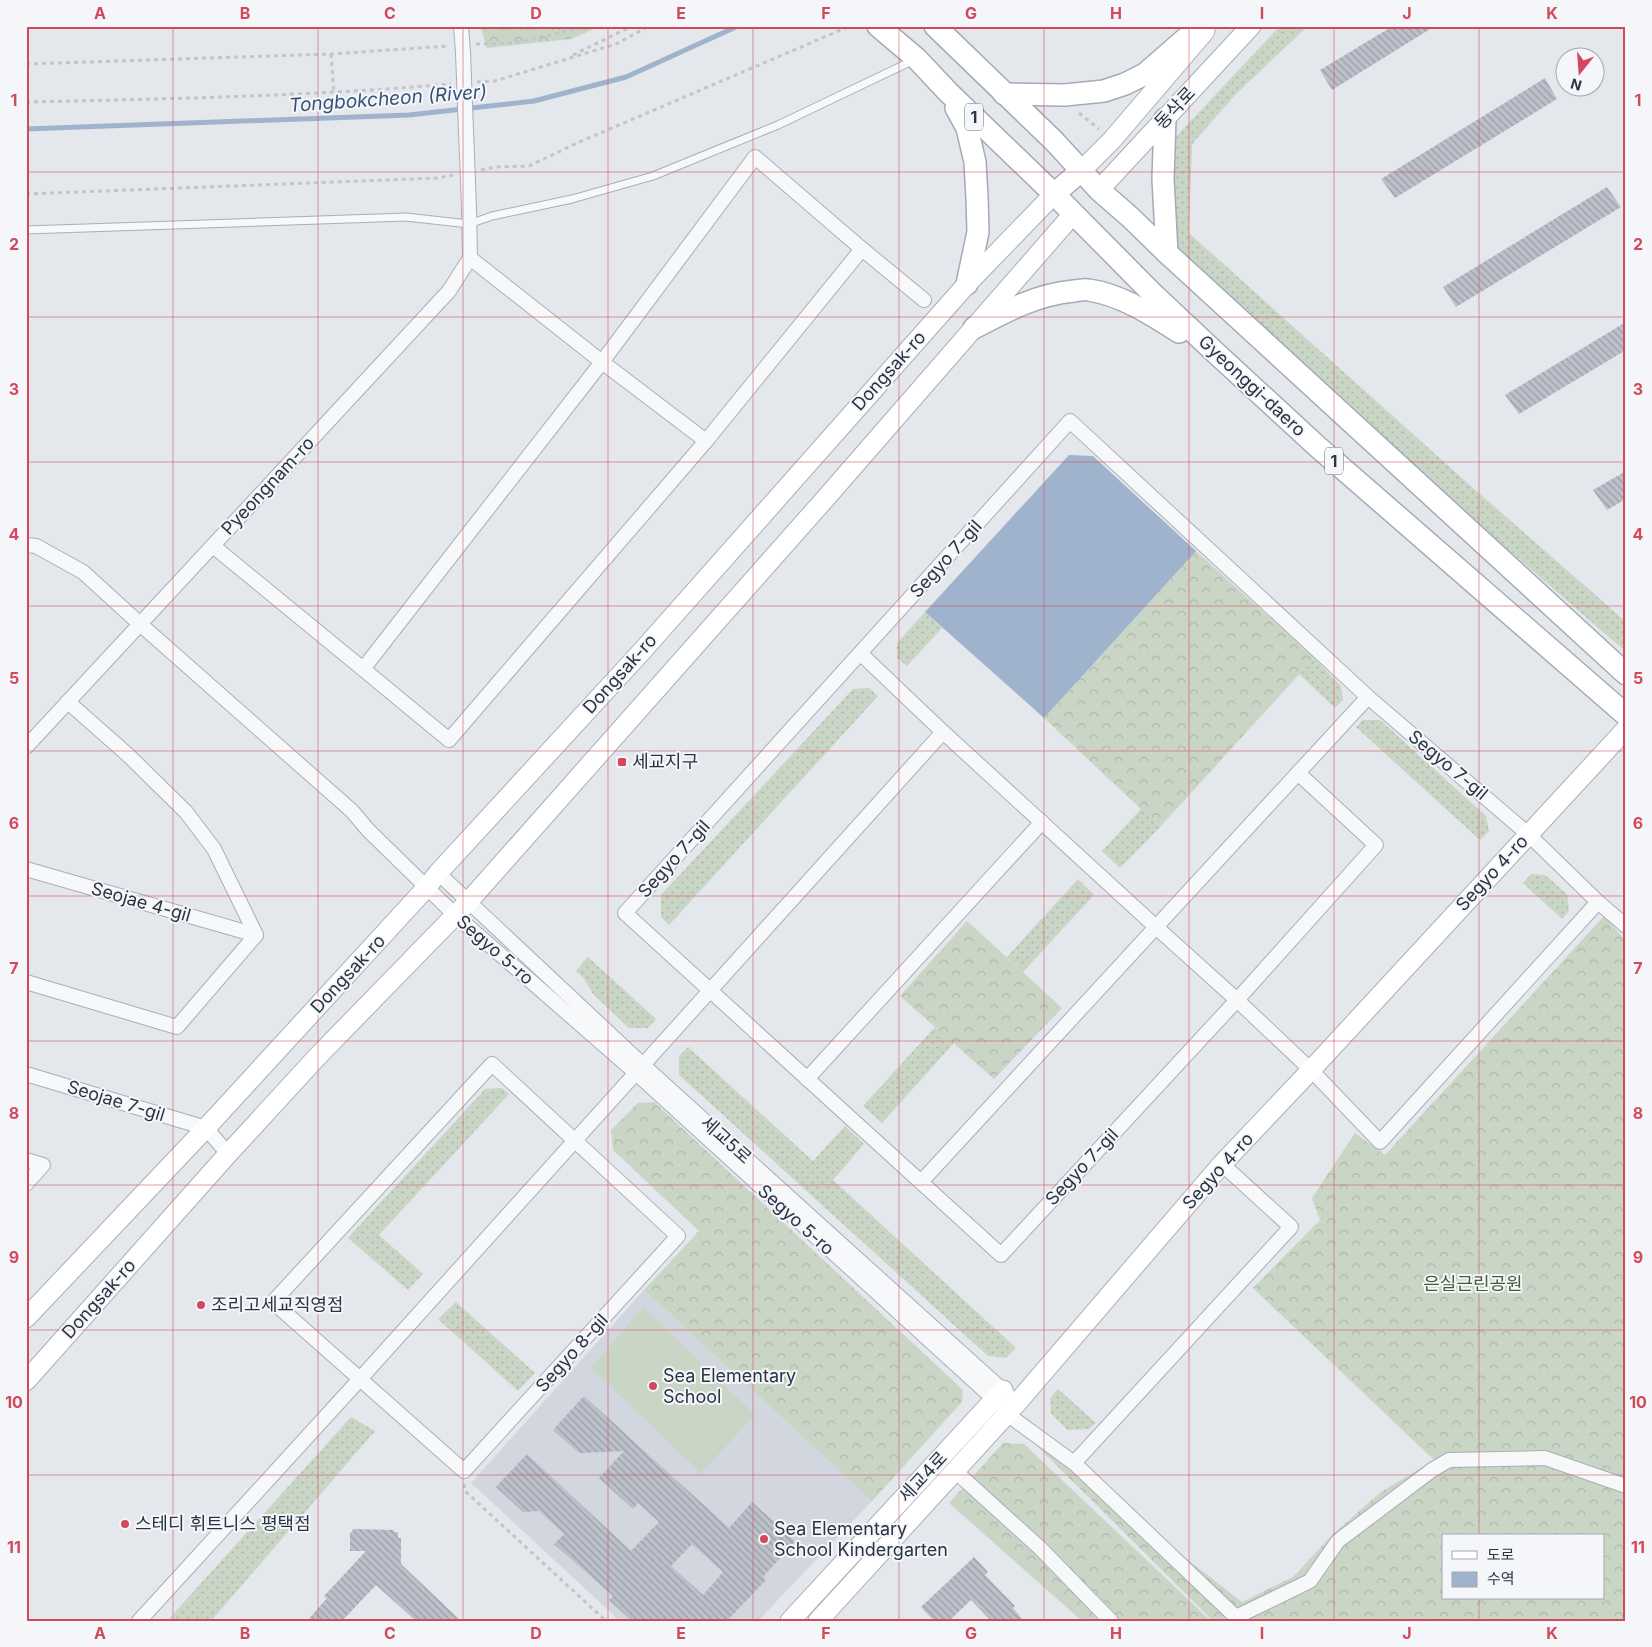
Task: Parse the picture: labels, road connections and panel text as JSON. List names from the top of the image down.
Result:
{
  "streets": {
    "main road": [
      "동삭로",
      "1",
      "Dongsak-ro",
      "Gyeonggi-daero",
      "Segyo 4-ro",
      "세교4로"
    ],
    "street": [
      "Pyeongnam-ro",
      "Segyo 7-gil",
      "Seojae 4-gil",
      "Segyo 5-ro",
      "Seojae 7-gil",
      "Segyo 8-gil"
    ]
  },
  "crossings": [
    ["동삭로", "1"],
    ["1", "Dongsak-ro"],
    ["Dongsak-ro", "Gyeonggi-daero"],
    ["Dongsak-ro", "Segyo 5-ro"],
    ["Dongsak-ro", "Seojae 7-gil"],
    ["Segyo 7-gil", "Segyo 4-ro"],
    ["Segyo 5-ro", "세교4로"]
  ],
  "water": ["Tongbokcheon (River)"],
  "parks": ["은실근린공원"],
  "places": {
    "transit": ["세교지구"],
    "other": [
      "조리고세교직영점",
      "Sea Elementary School",
      "스테디 휘트니스 평택점",
      "Sea Elementary School Kindergarten"
    ]
  },
  "legend": ["도로", "수역"],
  "north": "bottom",
  "grid": {
    "columns": [
      "A",
      "B",
      "C",
      "D",
      "E",
      "F",
      "G",
      "H",
      "I",
      "J",
      "K"
    ],
    "rows": [
      "1",
      "2",
      "3",
      "4",
      "5",
      "6",
      "7",
      "8",
      "9",
      "10",
      "11"
    ]
  }
}
